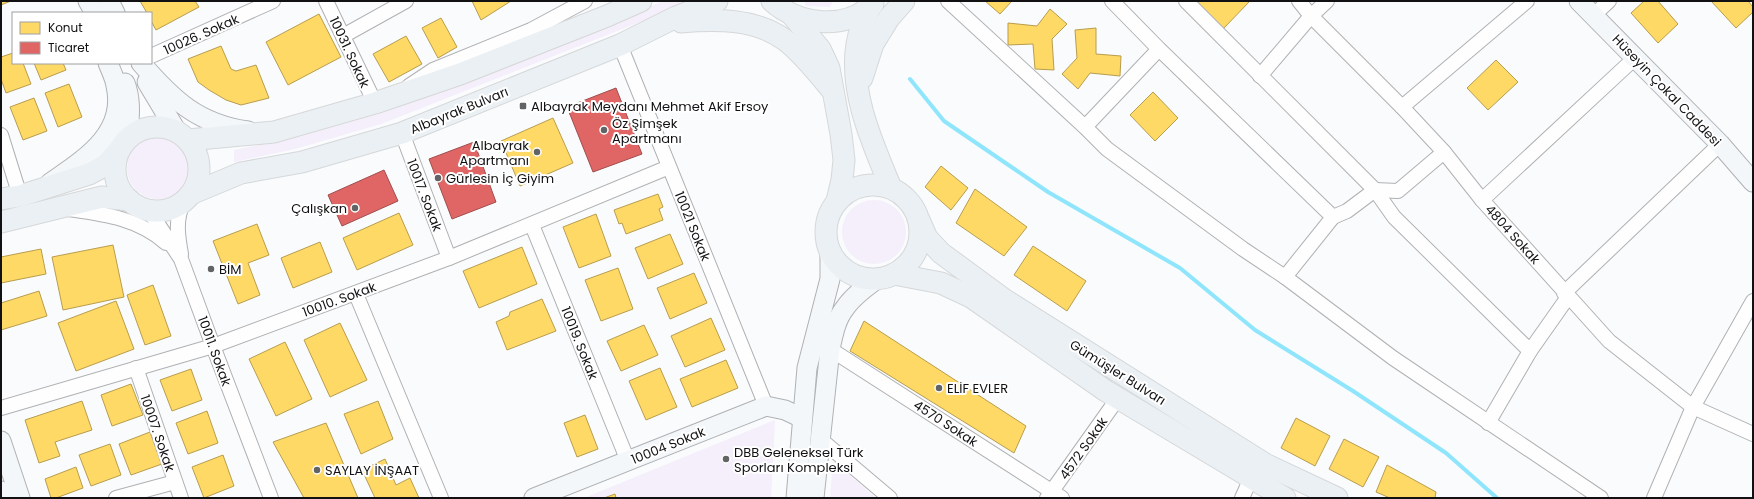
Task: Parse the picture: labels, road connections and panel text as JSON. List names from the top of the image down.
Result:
{
  "streets": {
    "main road": ["Albayrak Bulvarı", "Gümüşler Bulvarı"],
    "street": [
      "10026. Sokak",
      "10031. Sokak",
      "Hüseyin Çokal Caddesi",
      "10017. Sokak",
      "10021 Sokak",
      "4804 Sokak",
      "10010. Sokak",
      "10019. Sokak",
      "10011. Sokak",
      "4570 Sokak",
      "10007. Sokak",
      "10004 Sokak",
      "4572 Sokak"
    ]
  },
  "crossings": [
    ["Albayrak Bulvarı", "10017. Sokak"],
    ["Albayrak Bulvarı", "10021 Sokak"],
    ["Albayrak Bulvarı", "10011. Sokak"],
    ["10017. Sokak", "10010. Sokak"],
    ["10021 Sokak", "10010. Sokak"],
    ["10021 Sokak", "10004 Sokak"],
    ["10010. Sokak", "10019. Sokak"],
    ["10010. Sokak", "10011. Sokak"],
    ["10010. Sokak", "10007. Sokak"],
    ["10019. Sokak", "10004 Sokak"],
    ["Gümüşler Bulvarı", "4572 Sokak"],
    ["4570 Sokak", "4572 Sokak"]
  ],
  "places": {
    "transit": ["Albayrak Meydanı Mehmet Akif Ersoy"],
    "other": [
      "Öz Şimşek Apartmanı",
      "Albayrak Apartmanı",
      "Gürlesin İç Giyim",
      "Çalışkan",
      "BİM",
      "ELİF EVLER",
      "DBB Geleneksel Türk Sporları Kompleksi",
      "SAYLAY İNŞAAT"
    ]
  },
  "legend": ["Konut", "Ticaret"]
}
